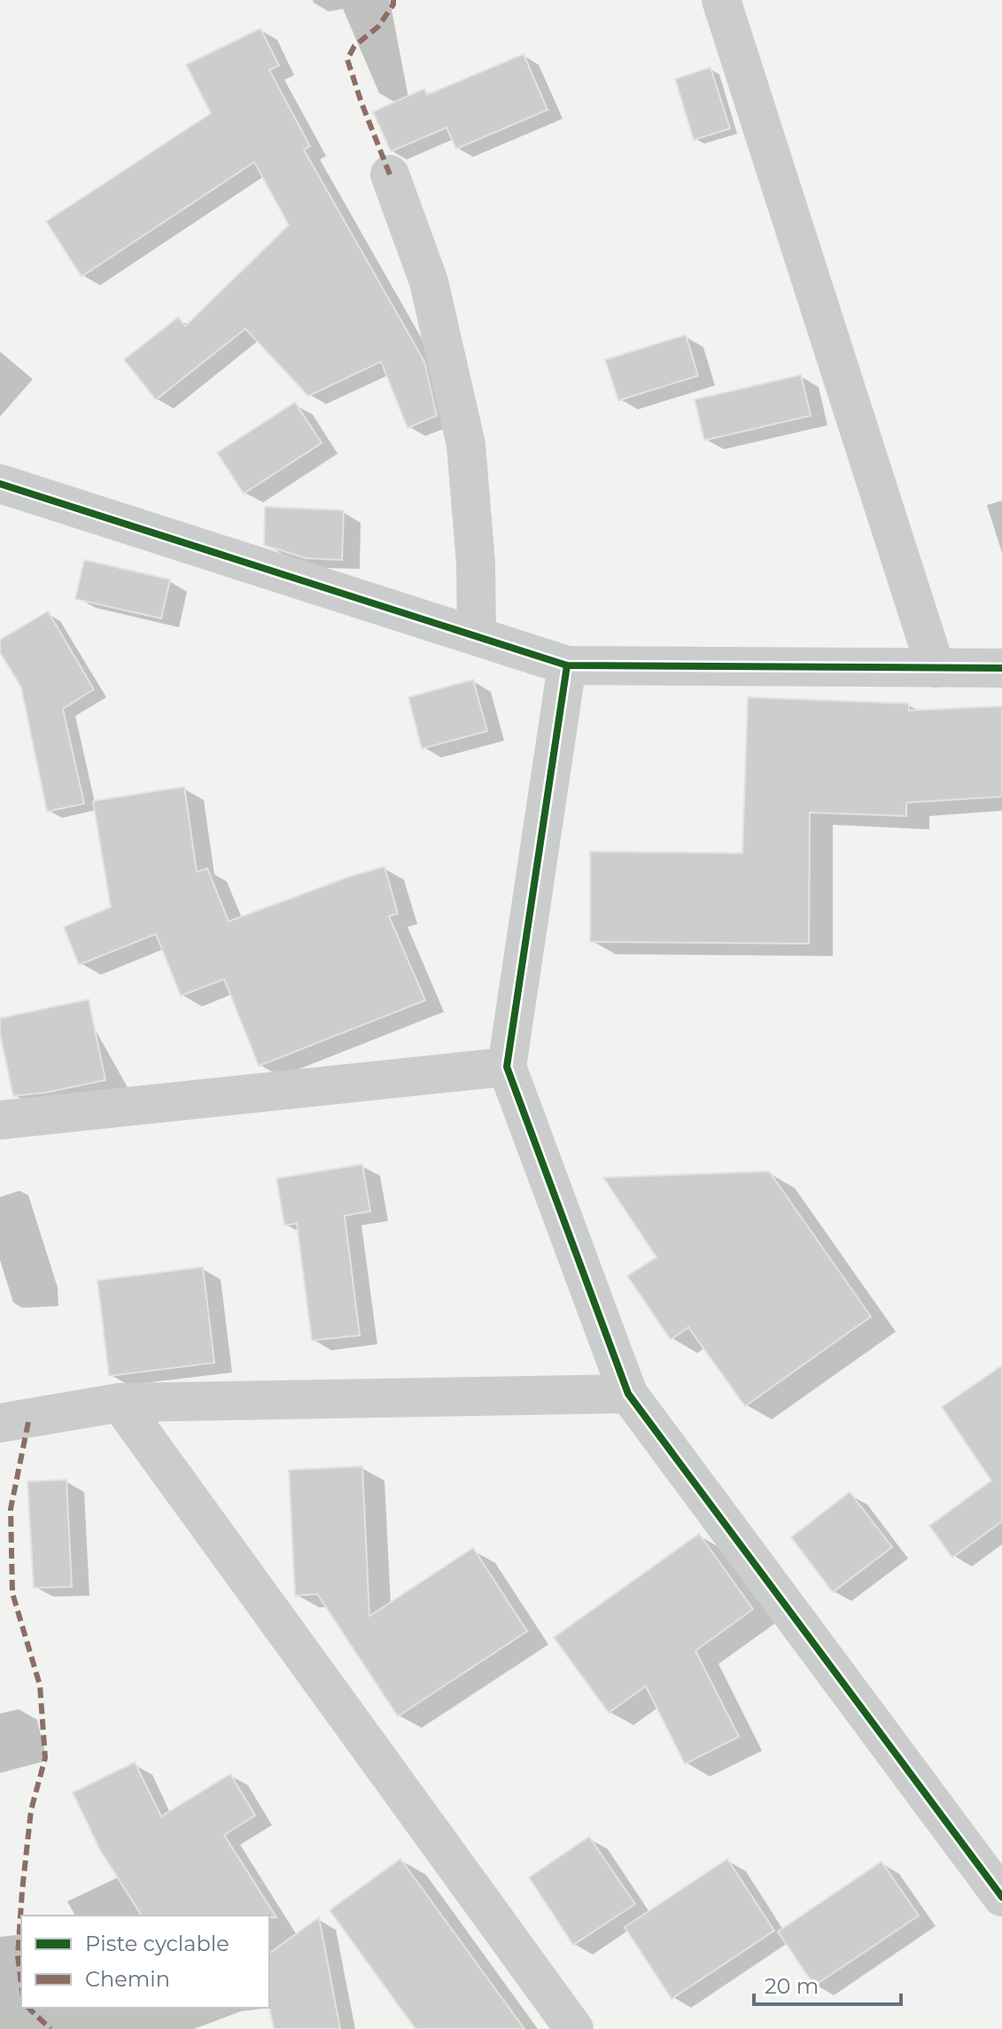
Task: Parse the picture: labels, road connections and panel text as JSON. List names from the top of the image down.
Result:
{
  "legend": ["Piste cyclable", "Chemin"],
  "scale_bar": "20 m"
}
